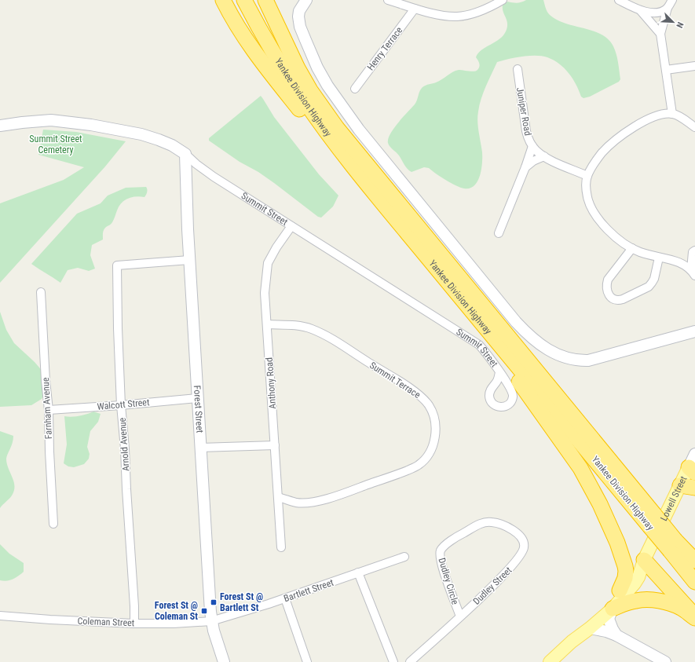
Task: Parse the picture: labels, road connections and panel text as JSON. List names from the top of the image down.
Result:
{
  "streets": {
    "highway": ["Yankee Division Highway"],
    "main road": ["Lowell Street"],
    "street": [
      "Henry Terrace",
      "Juniper Road",
      "Summit Street",
      "Summit Terrace",
      "Anthony Road",
      "Walcott Street",
      "Farnham Avenue",
      "Forest Street",
      "Arnold Avenue",
      "Dudley Circle",
      "Dudley Street",
      "Bartlett Street",
      "Coleman Street"
    ]
  },
  "crossings": [
    ["Summit Street", "Anthony Road"],
    ["Summit Street", "Forest Street"],
    ["Summit Terrace", "Anthony Road"],
    ["Walcott Street", "Farnham Avenue"],
    ["Walcott Street", "Forest Street"],
    ["Walcott Street", "Arnold Avenue"],
    ["Forest Street", "Arnold Avenue"],
    ["Forest Street", "Bartlett Street"],
    ["Forest Street", "Coleman Street"],
    ["Arnold Avenue", "Coleman Street"],
    ["Dudley Circle", "Dudley Street"],
    ["Bartlett Street", "Coleman Street"]
  ],
  "parks": ["Summit Street Cemetery"],
  "places": {
    "transit": ["Forest St @ Bartlett St", "Forest St @ Coleman St"]
  },
  "north": "bottom right"
}
